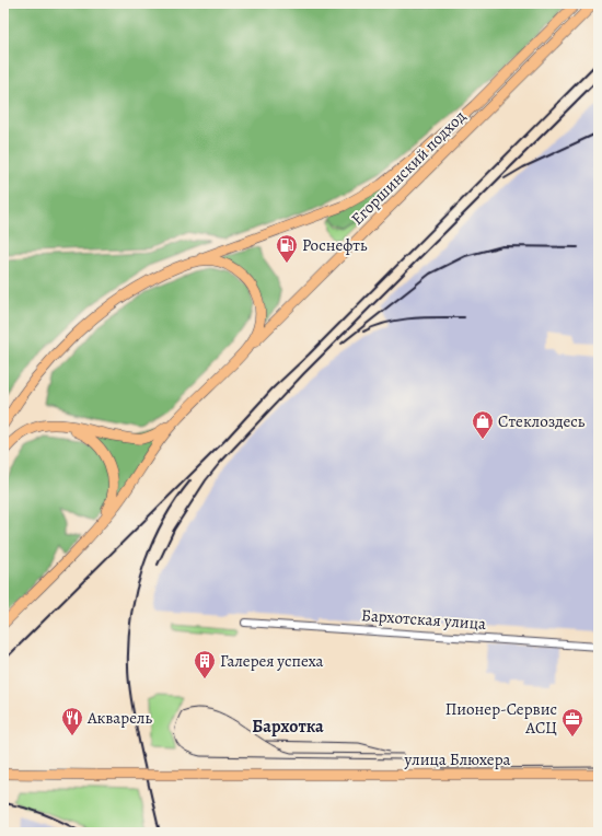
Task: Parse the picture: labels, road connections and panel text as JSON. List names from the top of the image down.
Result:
{
  "streets": {
    "main road": ["Егоршинский подход", "улица Блюхера"],
    "street": ["Бархотская улица"]
  },
  "districts": ["Бархотка"],
  "places": {
    "fuel station": ["Роснефть"],
    "shop": ["Стеклоздесь"],
    "building": ["Галерея успеха"],
    "restaurant": ["Акварель"],
    "office": ["Пионер-Сервис АСЦ"]
  }
}
